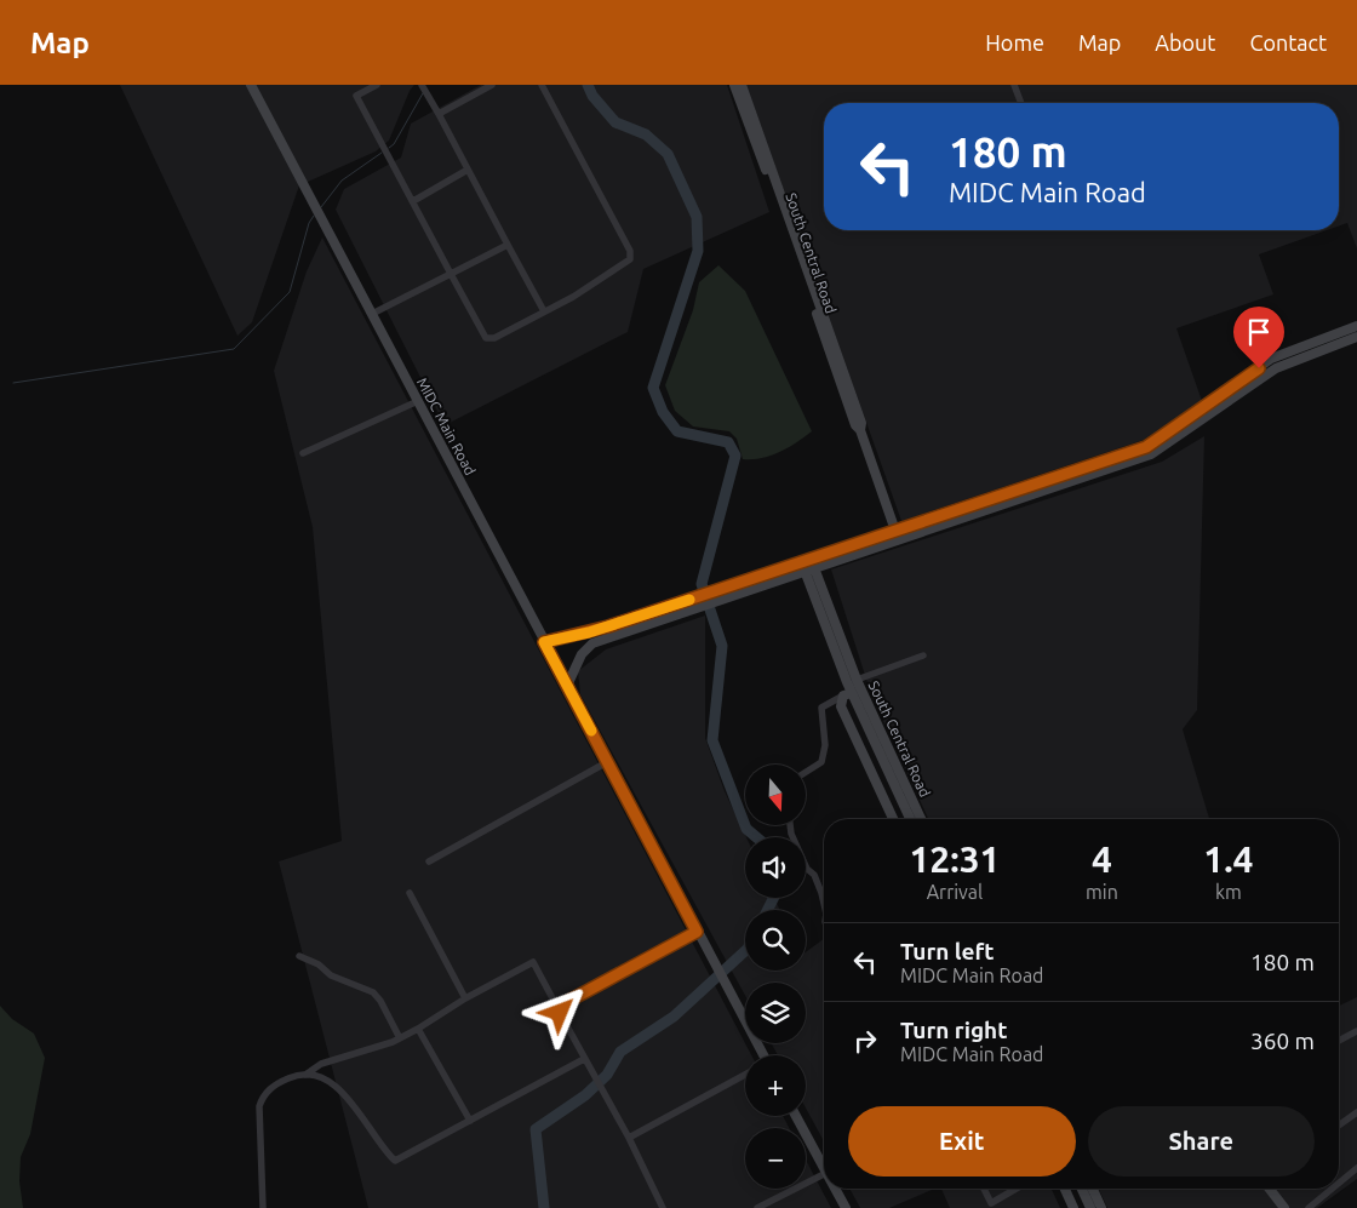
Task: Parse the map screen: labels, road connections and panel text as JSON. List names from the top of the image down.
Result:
{
  "streets": {
    "street": ["South Central Road", "MIDC Main Road"]
  },
  "north": "bottom",
  "page": {
    "header": "Map",
    "nav": [
      "Home",
      "Map",
      "About",
      "Contact"
    ],
    "turn": ["180 m", "MIDC Main Road"],
    "map_buttons": ["+", "−"],
    "eta": [
      "12:31",
      "Arrival",
      "4",
      "min",
      "1.4",
      "km"
    ],
    "list": [
      {
        "name": "Turn left",
        "note": "MIDC Main Road",
        "value": "180 m"
      },
      {
        "name": "Turn right",
        "note": "MIDC Main Road",
        "value": "360 m"
      }
    ],
    "buttons": ["Exit", "Share"]
  }
}
